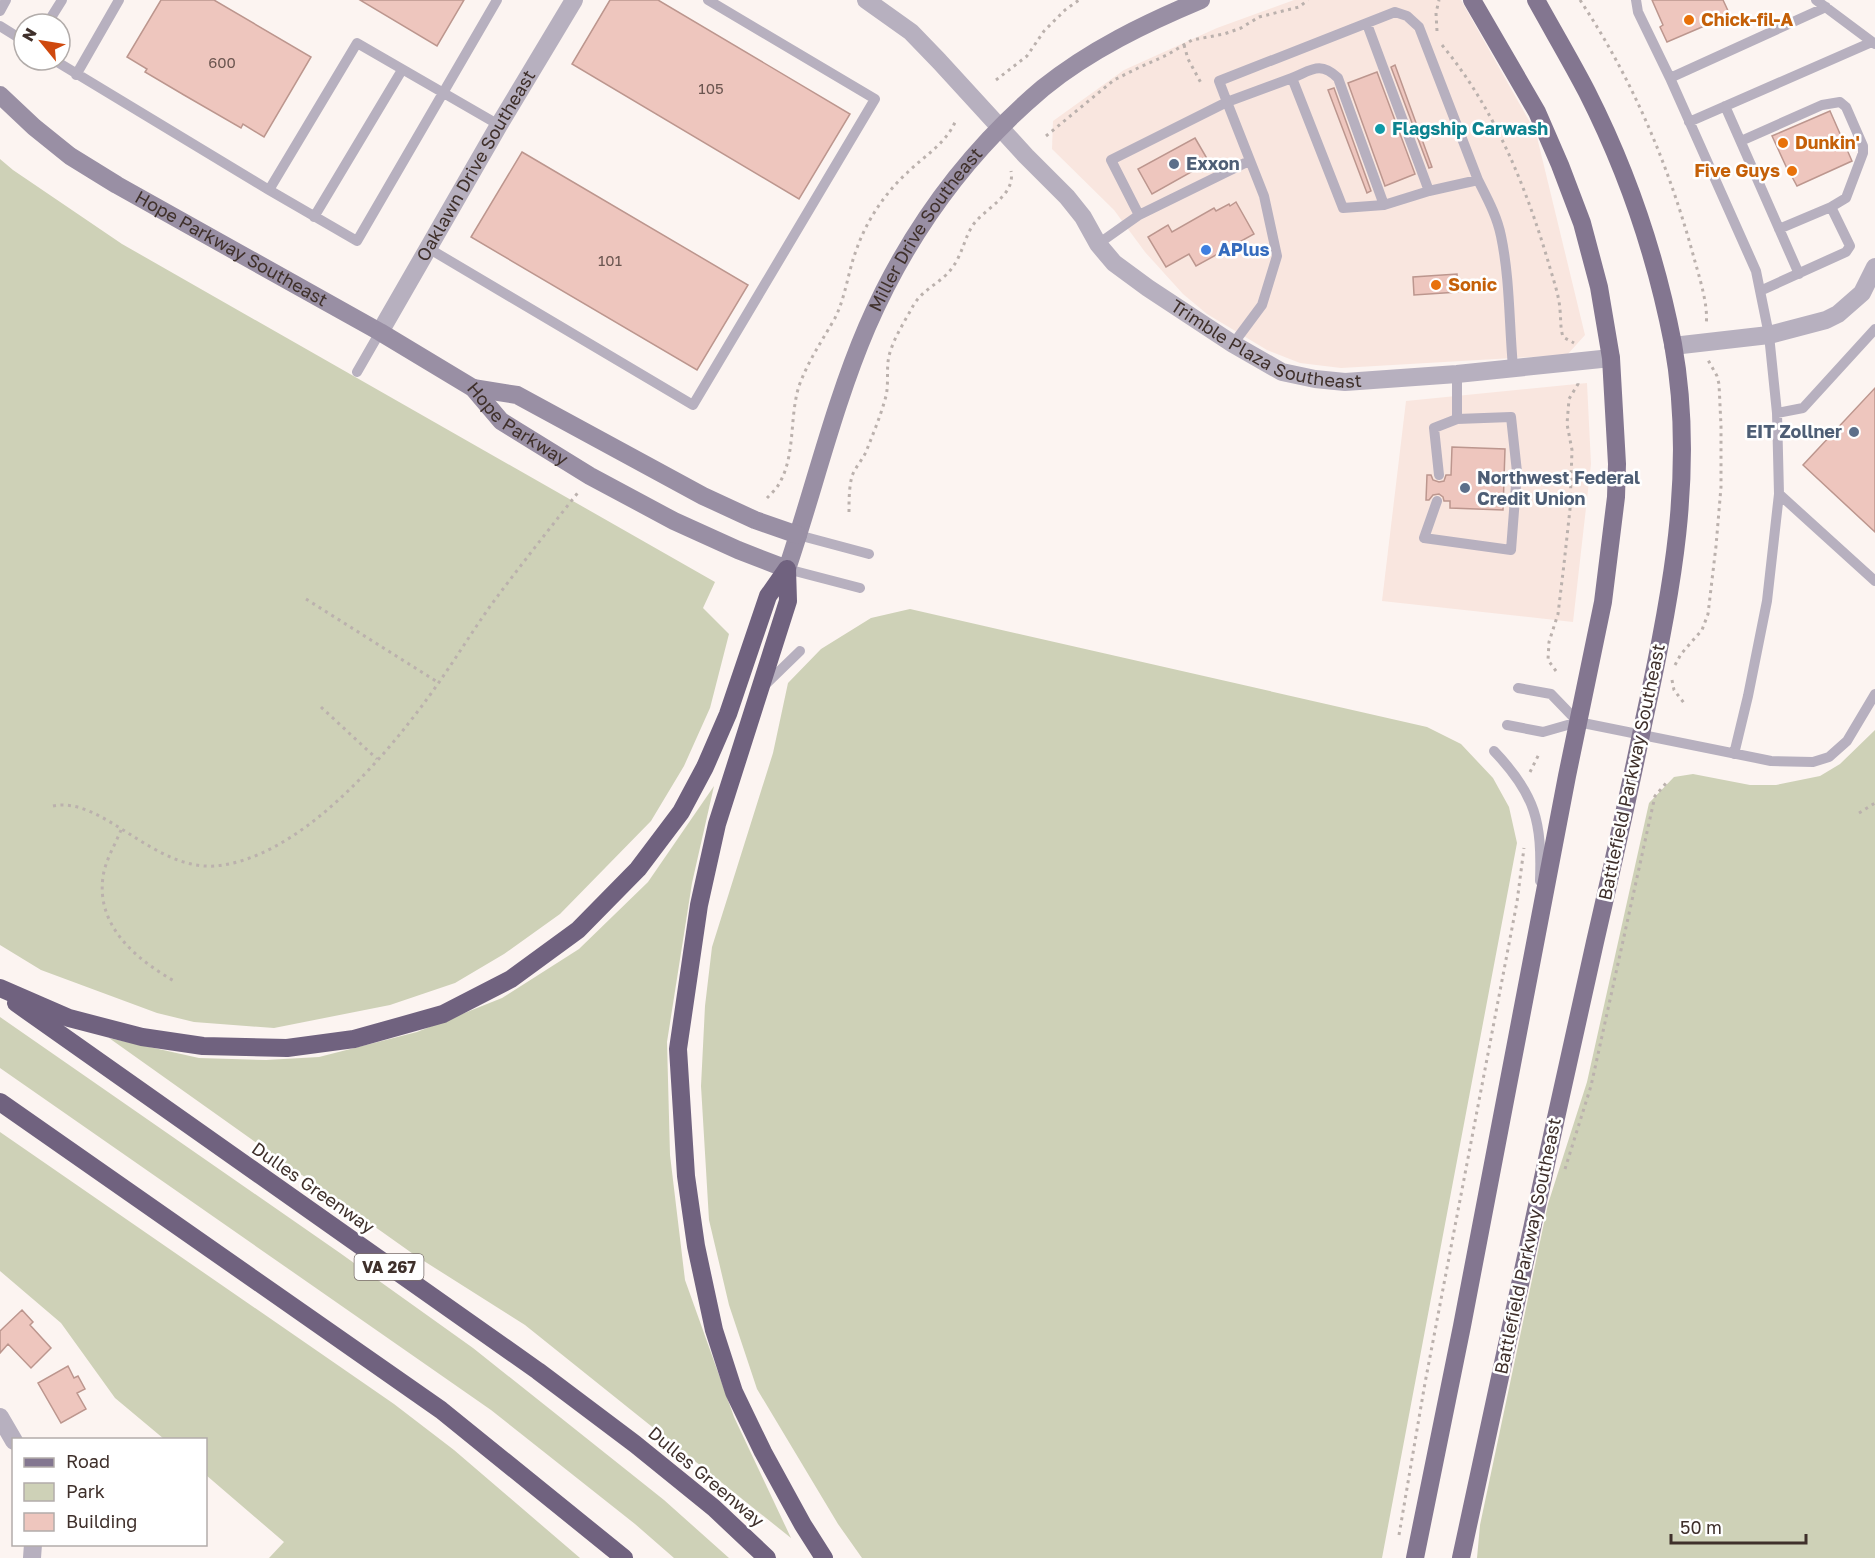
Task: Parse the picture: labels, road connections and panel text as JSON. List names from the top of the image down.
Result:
{
  "streets": {
    "highway": ["Dulles Greenway", "VA 267"],
    "main road": ["Battlefield Parkway Southeast"],
    "street": [
      "Oaklawn Drive Southeast",
      "Miller Drive Southeast",
      "Hope Parkway Southeast",
      "Trimble Plaza Southeast",
      "Hope Parkway"
    ]
  },
  "crossings": [
    ["Oaklawn Drive Southeast", "Hope Parkway Southeast"],
    ["Miller Drive Southeast", "Trimble Plaza Southeast"],
    ["Miller Drive Southeast", "Hope Parkway"],
    ["Hope Parkway Southeast", "Hope Parkway"]
  ],
  "places": [
    "Chick-fil-A",
    "Flagship Carwash",
    "Dunkin'",
    "Exxon",
    "Five Guys",
    "APlus",
    "Sonic",
    "EIT Zollner",
    "Northwest Federal Credit Union"
  ],
  "house_numbers": ["600", "105", "101"],
  "legend": ["Road", "Park", "Building"],
  "scale_bar": "50 m",
  "north": "top left"
}
